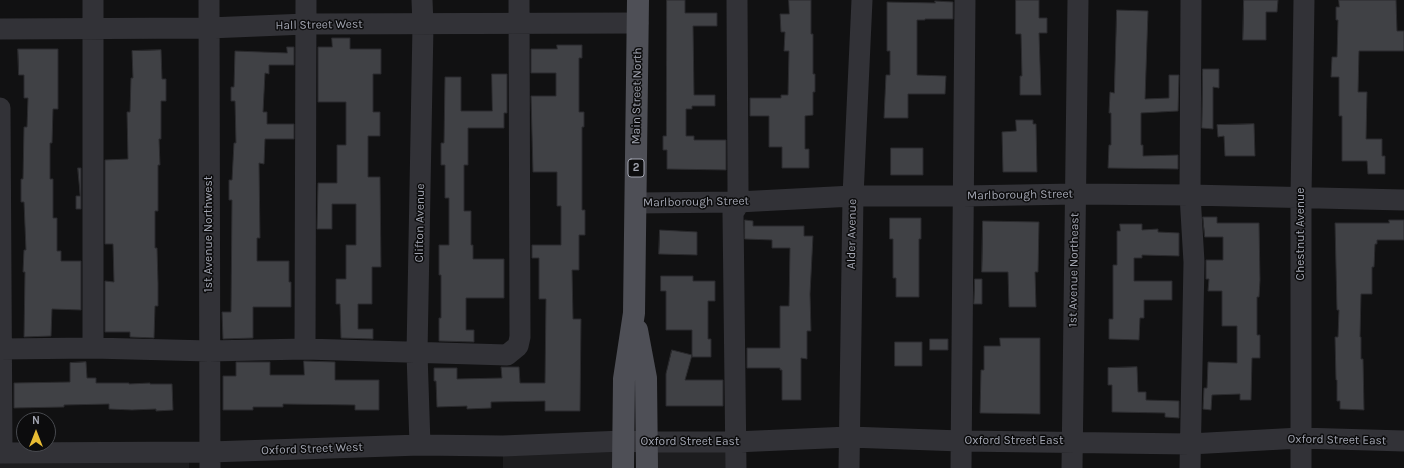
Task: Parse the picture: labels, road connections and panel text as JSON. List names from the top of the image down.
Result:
{
  "streets": {
    "main road": ["Main Street North", "2"],
    "street": [
      "Hall Street West",
      "Marlborough Street",
      "Clifton Avenue",
      "1st Avenue Northwest",
      "Alder Avenue",
      "Chestnut Avenue",
      "1st Avenue Northeast",
      "Oxford Street East",
      "Oxford Street West"
    ]
  },
  "crossings": [
    ["Hall Street West", "Main Street North"],
    ["Hall Street West", "Clifton Avenue"],
    ["Hall Street West", "1st Avenue Northwest"],
    ["Main Street North", "Marlborough Street"],
    ["Main Street North", "Oxford Street East"],
    ["Main Street North", "Oxford Street West"],
    ["Marlborough Street", "Alder Avenue"],
    ["Marlborough Street", "Chestnut Avenue"],
    ["Marlborough Street", "1st Avenue Northeast"],
    ["Clifton Avenue", "Oxford Street West"],
    ["1st Avenue Northwest", "Oxford Street West"],
    ["Alder Avenue", "Oxford Street East"],
    ["Chestnut Avenue", "Oxford Street East"],
    ["1st Avenue Northeast", "Oxford Street East"],
    ["Oxford Street East", "Oxford Street West"]
  ],
  "north": "top"
}
